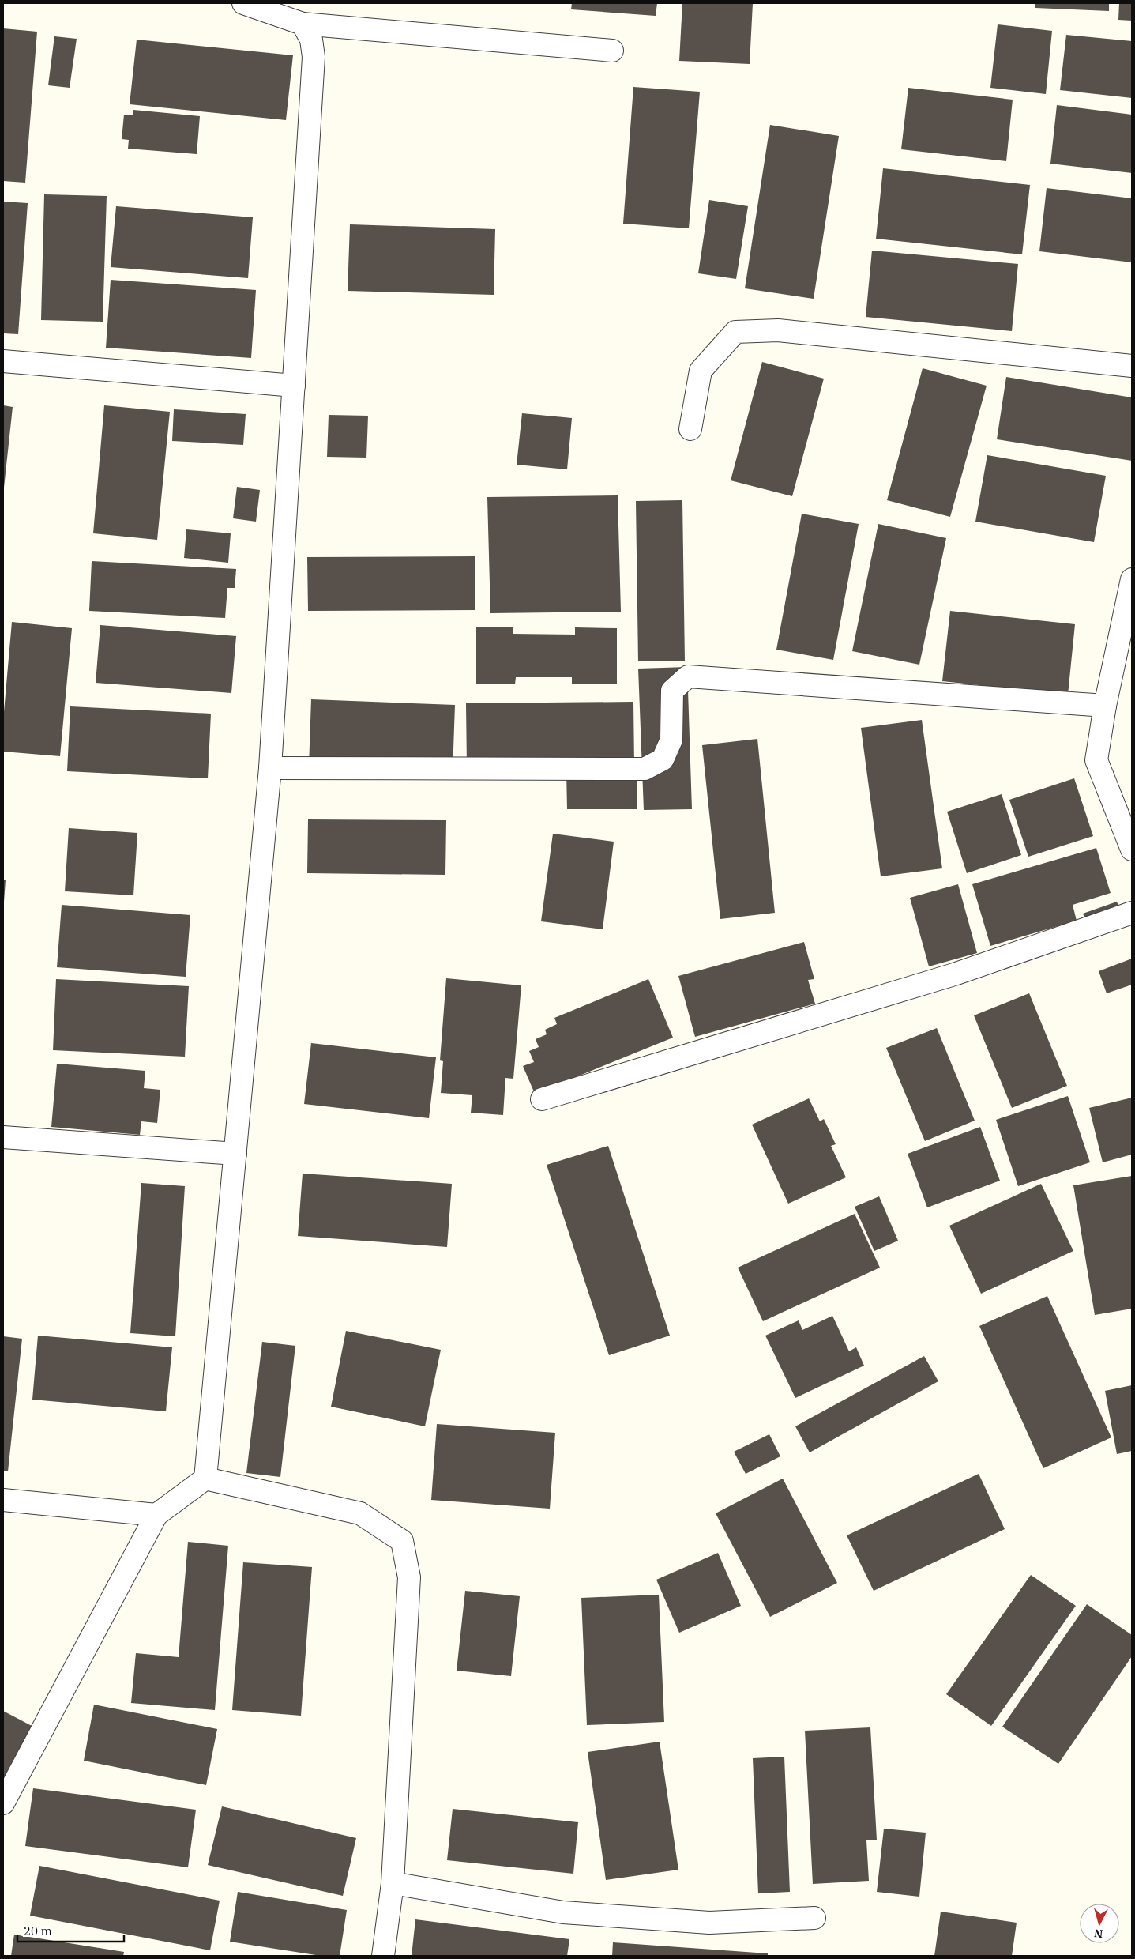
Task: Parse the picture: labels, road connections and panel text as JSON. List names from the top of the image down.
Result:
{
  "scale_bar": "20 m",
  "north": "bottom"
}
